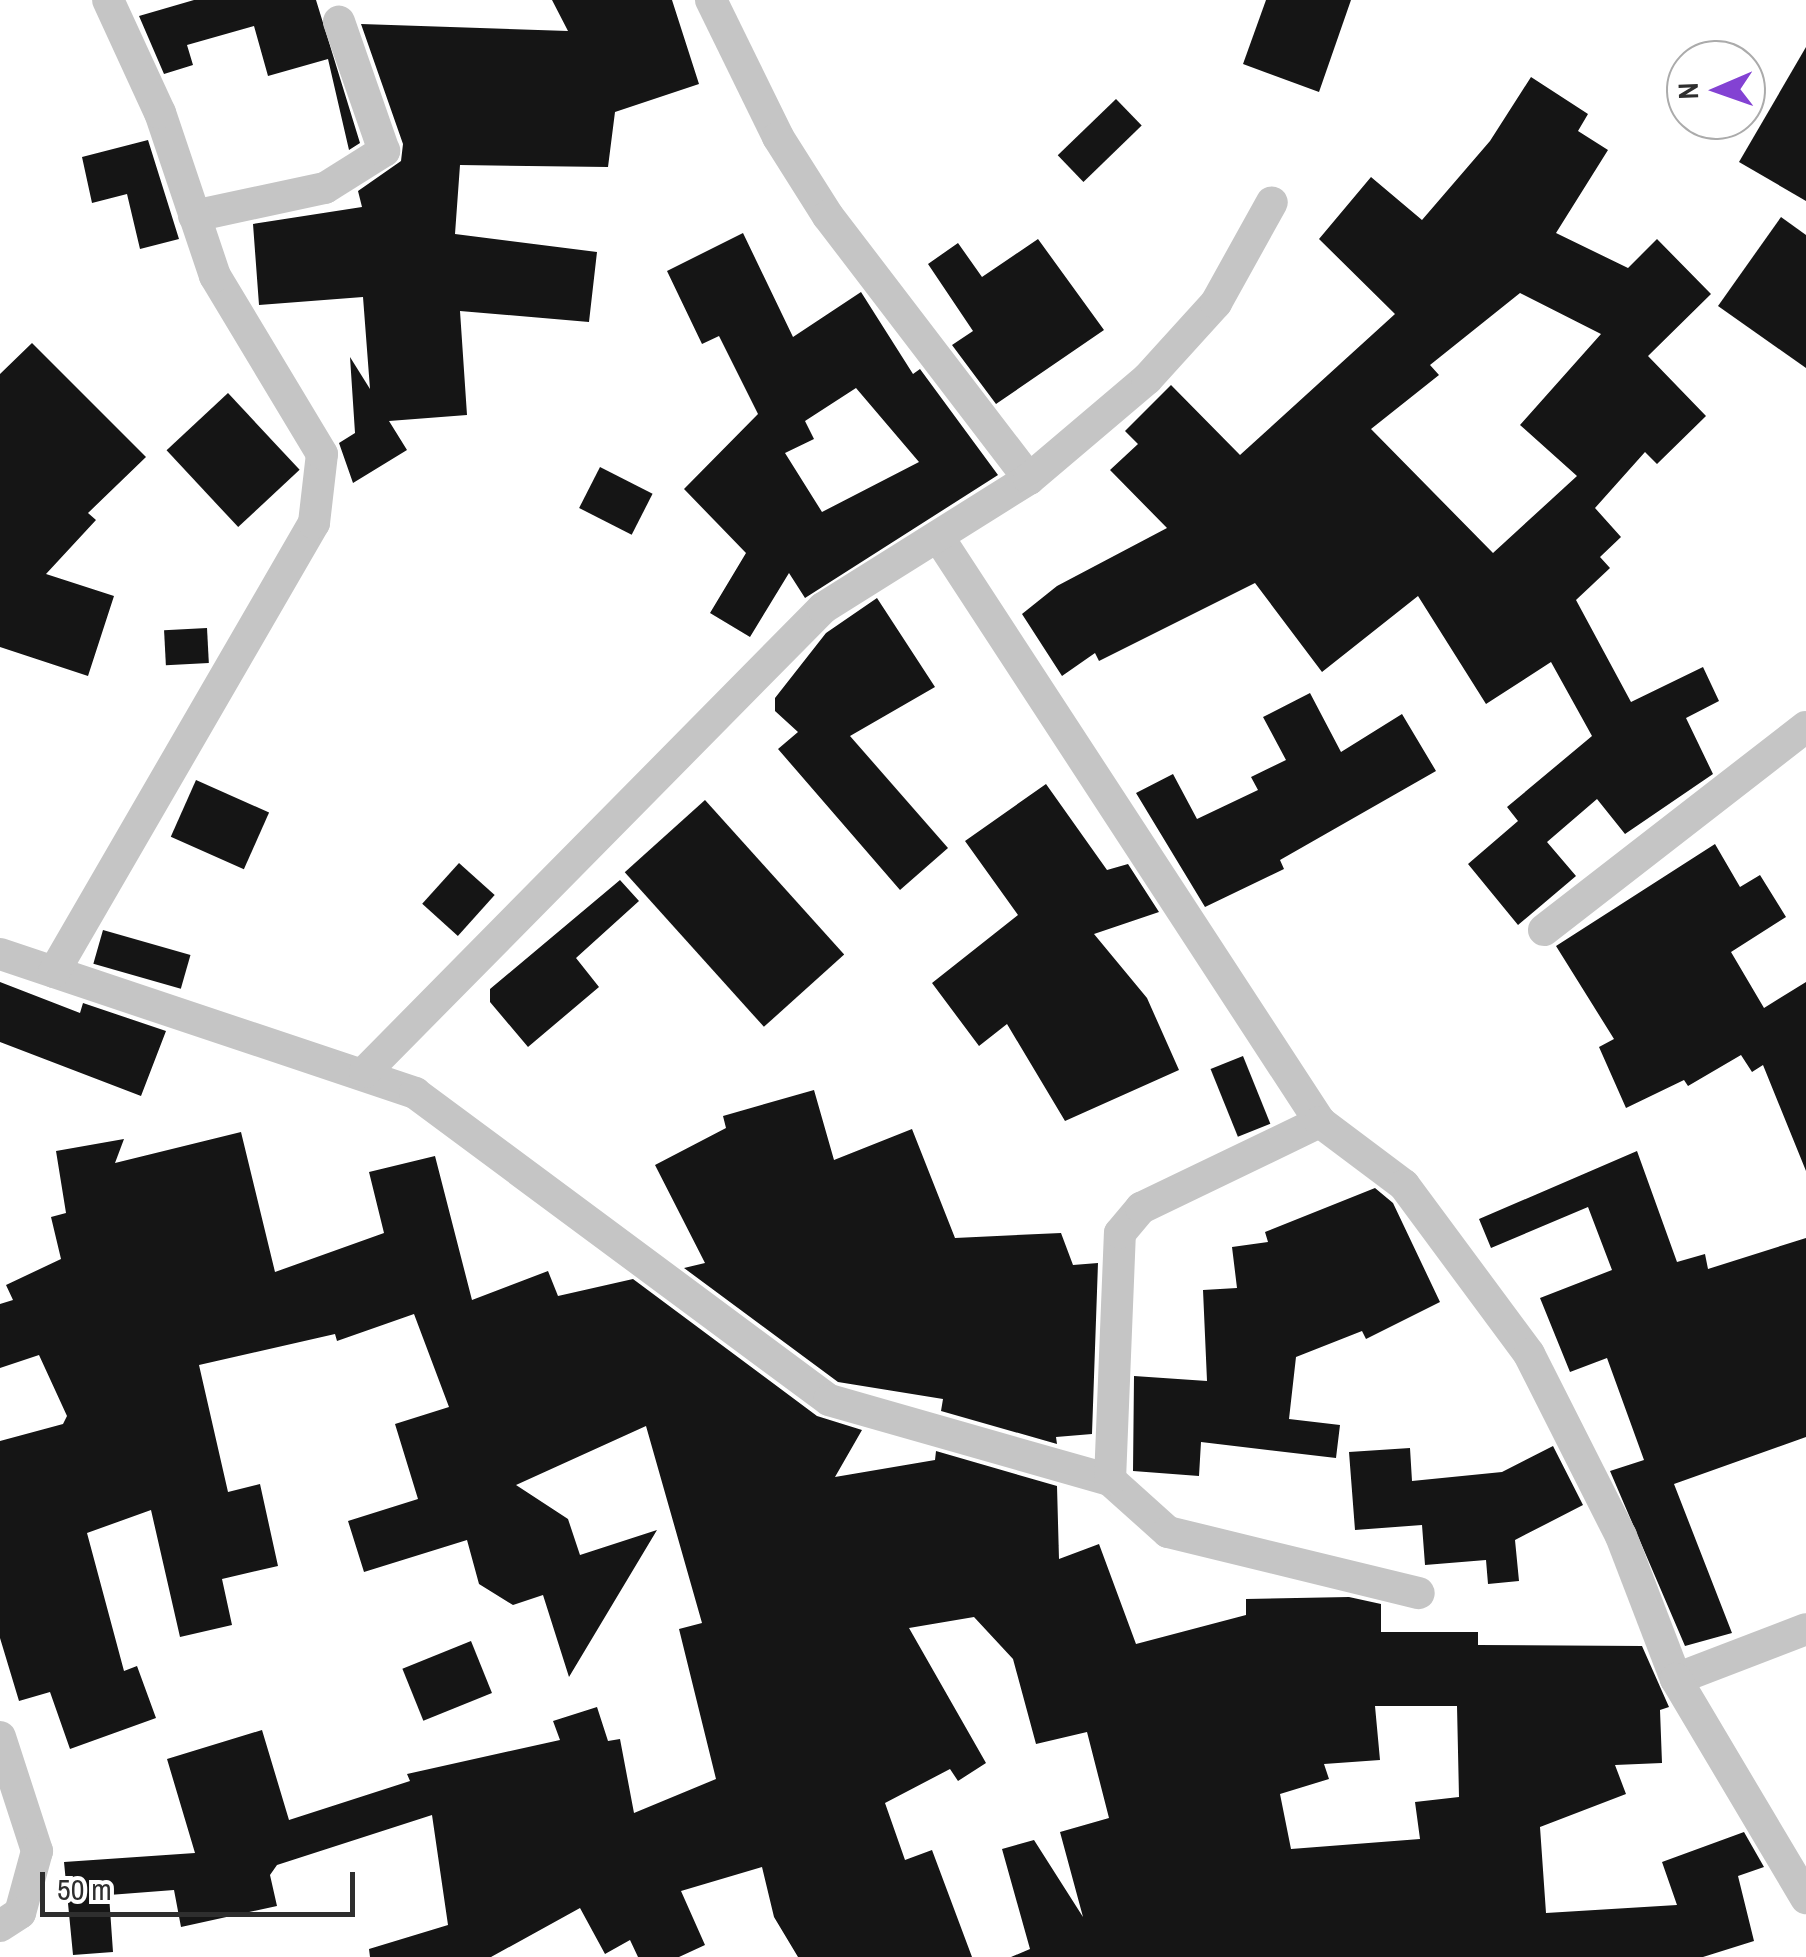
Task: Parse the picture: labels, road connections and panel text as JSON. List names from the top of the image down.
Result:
{
  "scale_bar": "50 m",
  "north": "left"
}
